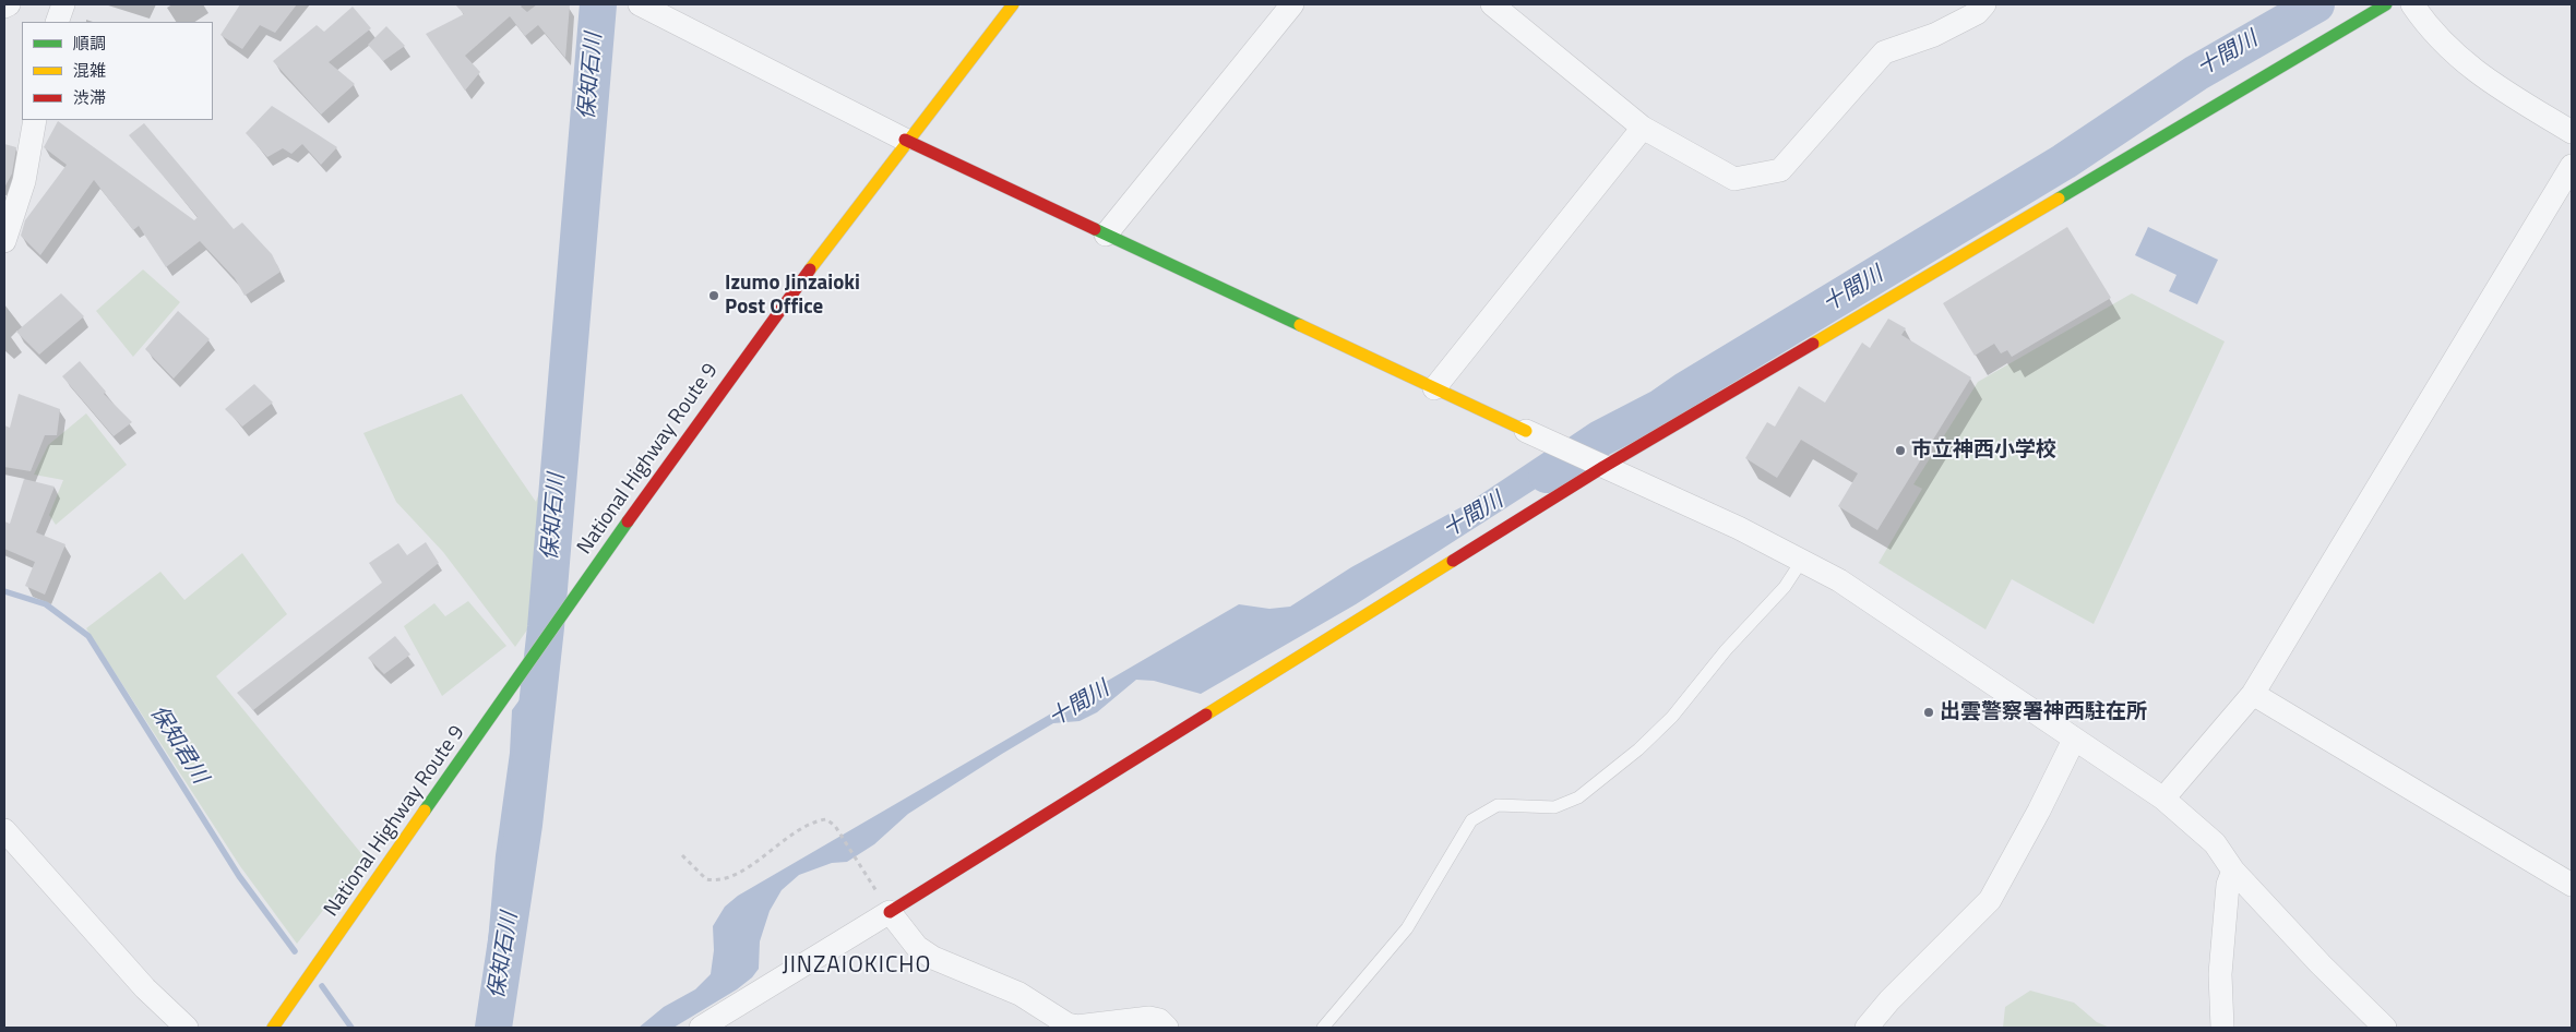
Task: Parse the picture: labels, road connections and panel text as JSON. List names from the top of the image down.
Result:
{
  "streets": {
    "main road": ["National Highway Route 9"]
  },
  "districts": ["JINZAIOKICHO"],
  "water": ["十間川", "保知石川", "保知君川"],
  "places": ["Izumo Jinzaioki Post Office", "市立神西小学校", "出雲警察署神西駐在所"],
  "legend": ["順調", "混雑", "渋滞"]
}
